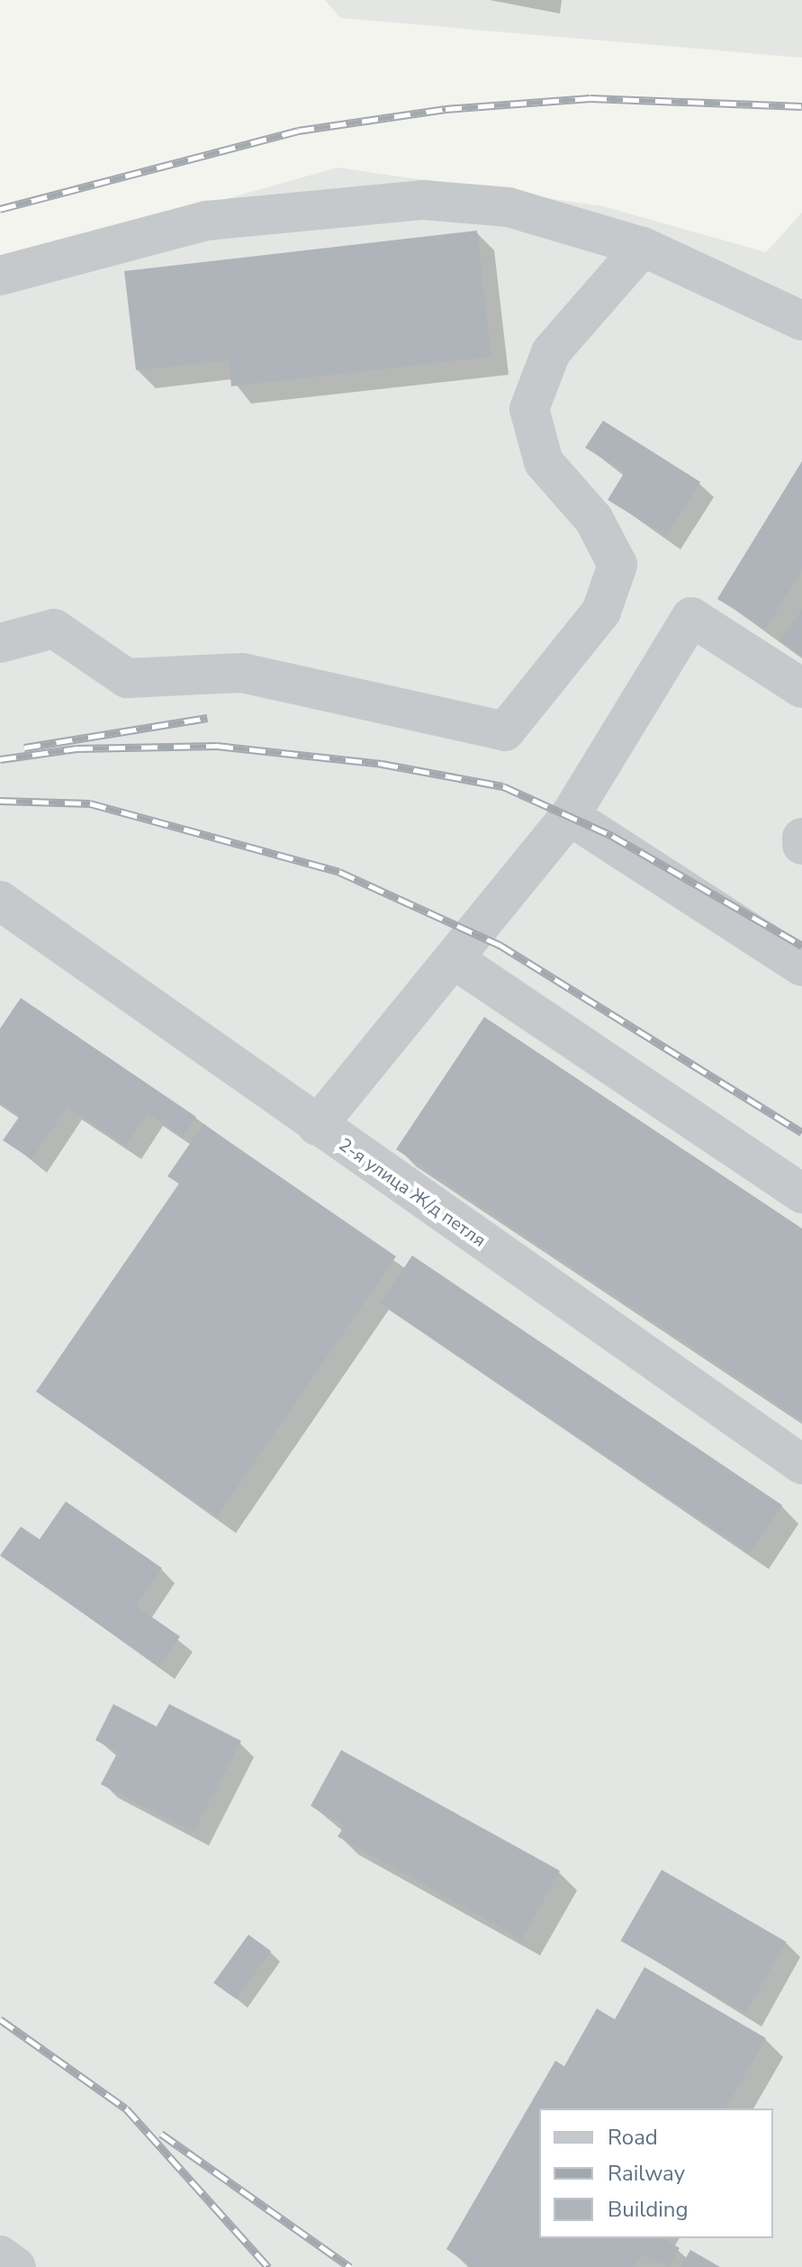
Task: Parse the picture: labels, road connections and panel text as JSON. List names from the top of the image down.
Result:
{
  "streets": {
    "street": ["2-я улица Ж/д петля"]
  },
  "legend": ["Road", "Railway", "Building"]
}
